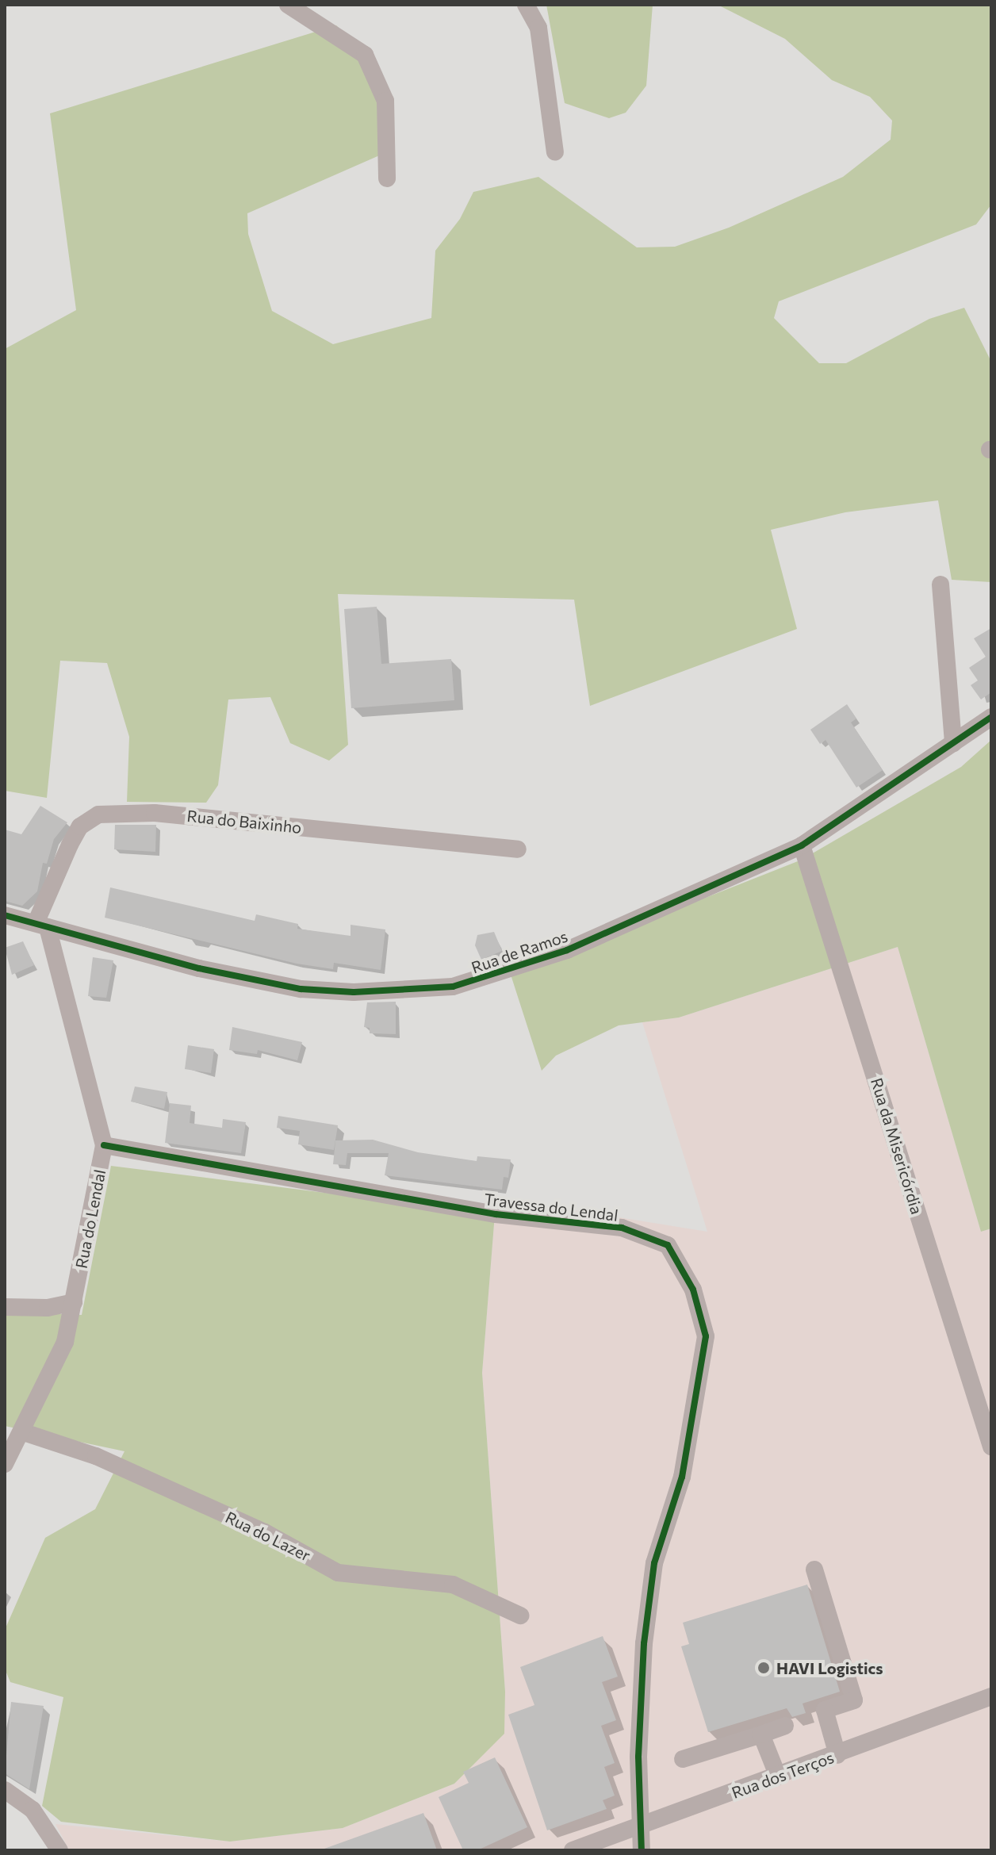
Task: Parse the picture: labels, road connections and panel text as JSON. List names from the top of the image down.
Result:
{
  "streets": {
    "street": [
      "Rua do Baixinho",
      "Rua de Ramos",
      "Rua da Misericórdia",
      "Travessa do Lendal",
      "Rua do Lendal",
      "Rua do Lazer",
      "Rua dos Terços"
    ]
  },
  "crossings": [
    ["Rua do Baixinho", "Rua de Ramos"],
    ["Rua do Baixinho", "Rua do Lendal"],
    ["Rua de Ramos", "Rua da Misericórdia"],
    ["Rua de Ramos", "Rua do Lendal"],
    ["Travessa do Lendal", "Rua do Lendal"],
    ["Travessa do Lendal", "Rua dos Terços"],
    ["Rua do Lendal", "Rua do Lazer"]
  ],
  "places": ["HAVI Logistics"]
}
